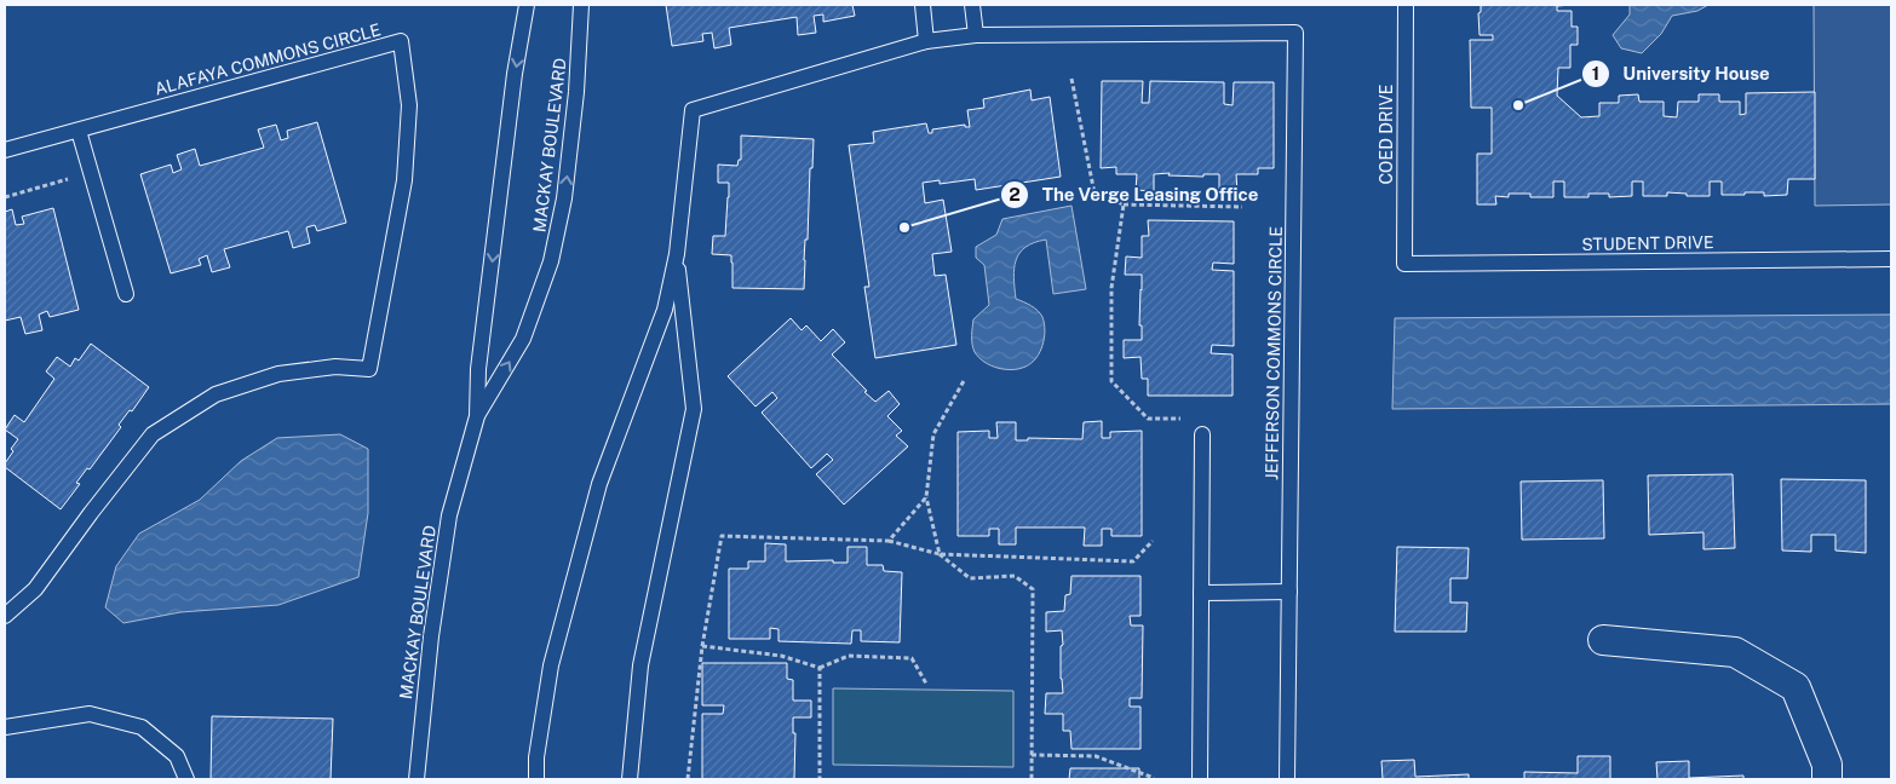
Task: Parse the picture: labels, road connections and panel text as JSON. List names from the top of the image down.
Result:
{
  "streets": {
    "lane": [
      "ALAFAYA COMMONS CIRCLE",
      "COED DRIVE",
      "MACKAY BOULEVARD",
      "STUDENT DRIVE",
      "JEFFERSON COMMONS CIRCLE"
    ]
  },
  "crossings": [
    ["COED DRIVE", "STUDENT DRIVE"]
  ],
  "places": ["University House", "The Verge Leasing Office"]
}
